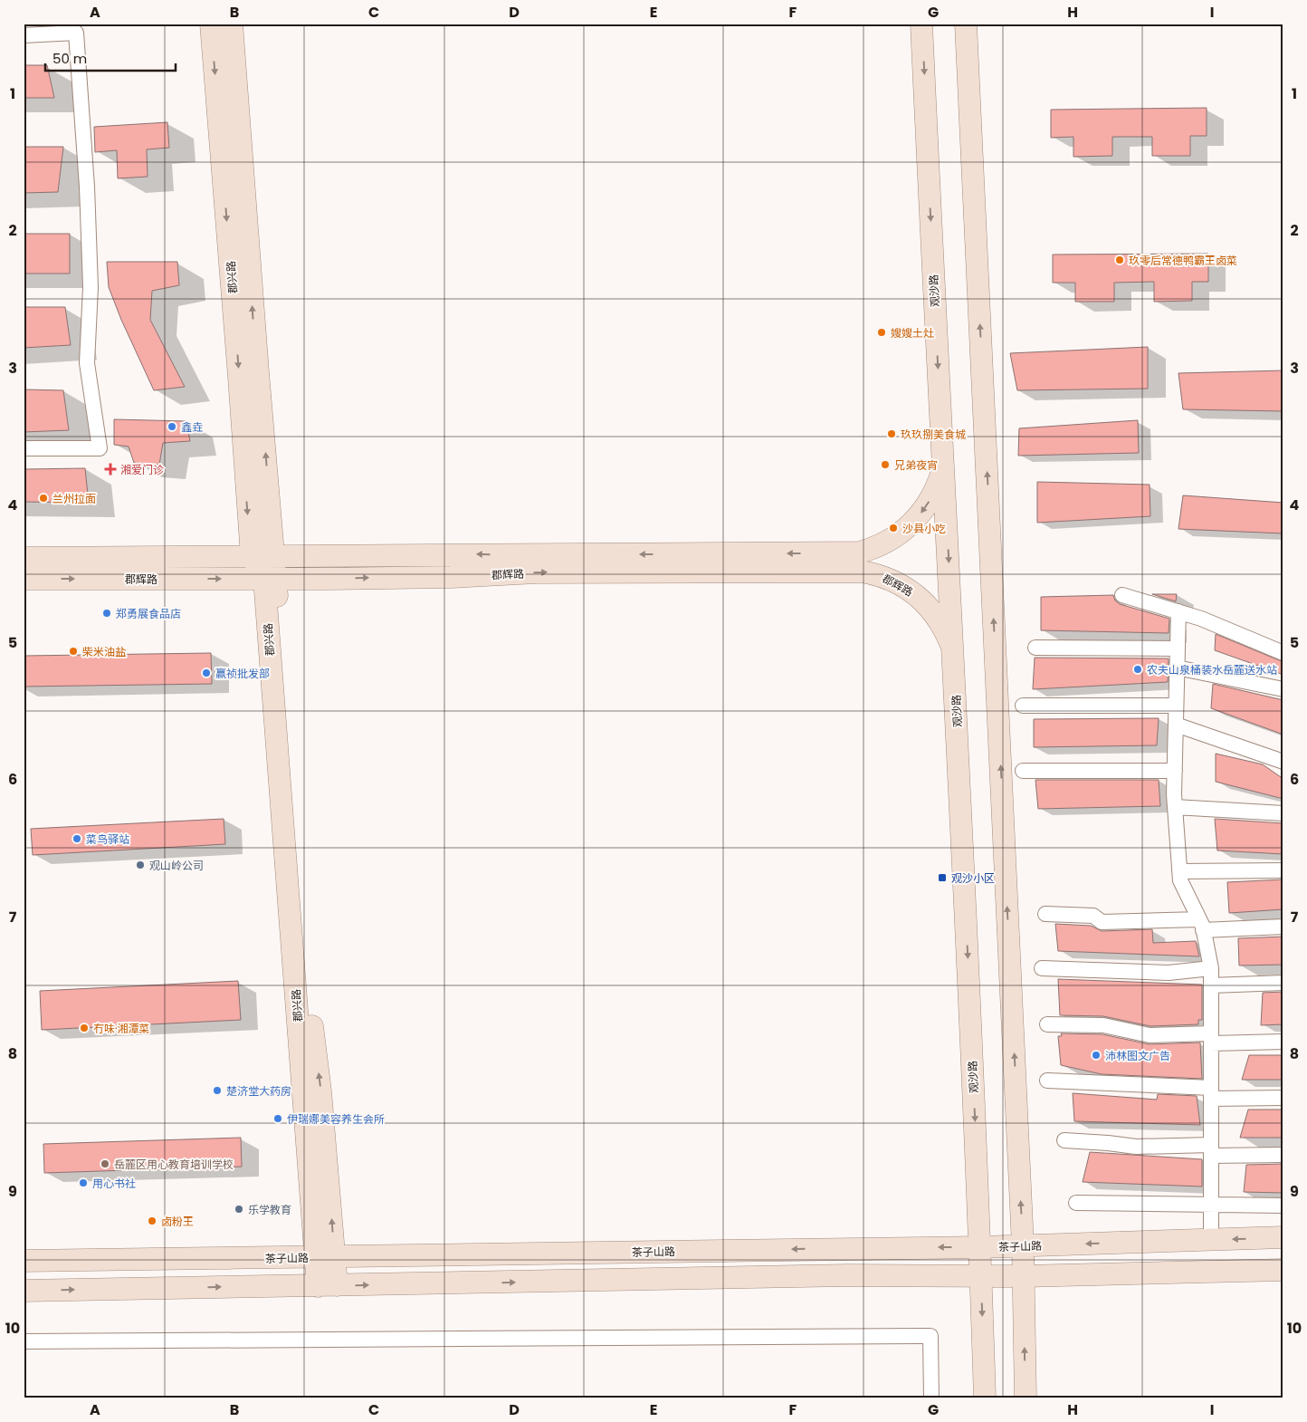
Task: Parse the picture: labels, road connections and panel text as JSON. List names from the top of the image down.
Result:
{
  "streets": {
    "main road": [
      "郡兴路",
      "观沙路",
      "郡辉路",
      "茶子山路"
    ]
  },
  "crossings": [
    ["郡兴路", "郡辉路"],
    ["郡兴路", "茶子山路"],
    ["观沙路", "郡辉路"],
    ["观沙路", "茶子山路"]
  ],
  "places": {
    "other": [
      "玖零后常德鸭霸王卤菜",
      "嫂嫂土灶",
      "鑫垚",
      "玖玖捌美食城",
      "兄弟夜宵",
      "兰州拉面",
      "沙县小吃",
      "郑勇展食品店",
      "柴米油盐",
      "农夫山泉桶装水岳麓送水站",
      "赢祯批发部",
      "菜鸟驿站",
      "观山岭公司",
      "冇味·湘潭菜",
      "沛林图文广告",
      "楚济堂大药房",
      "伊瑞娜美容养生会所",
      "岳麓区用心教育培训学校",
      "用心书社",
      "乐学教育",
      "卤粉王"
    ],
    "health": ["湘爱门诊"],
    "transit": ["观沙小区"]
  },
  "scale_bar": "50 m",
  "grid": {
    "columns": [
      "A",
      "B",
      "C",
      "D",
      "E",
      "F",
      "G",
      "H",
      "I"
    ],
    "rows": [
      "1",
      "2",
      "3",
      "4",
      "5",
      "6",
      "7",
      "8",
      "9",
      "10"
    ]
  }
}
